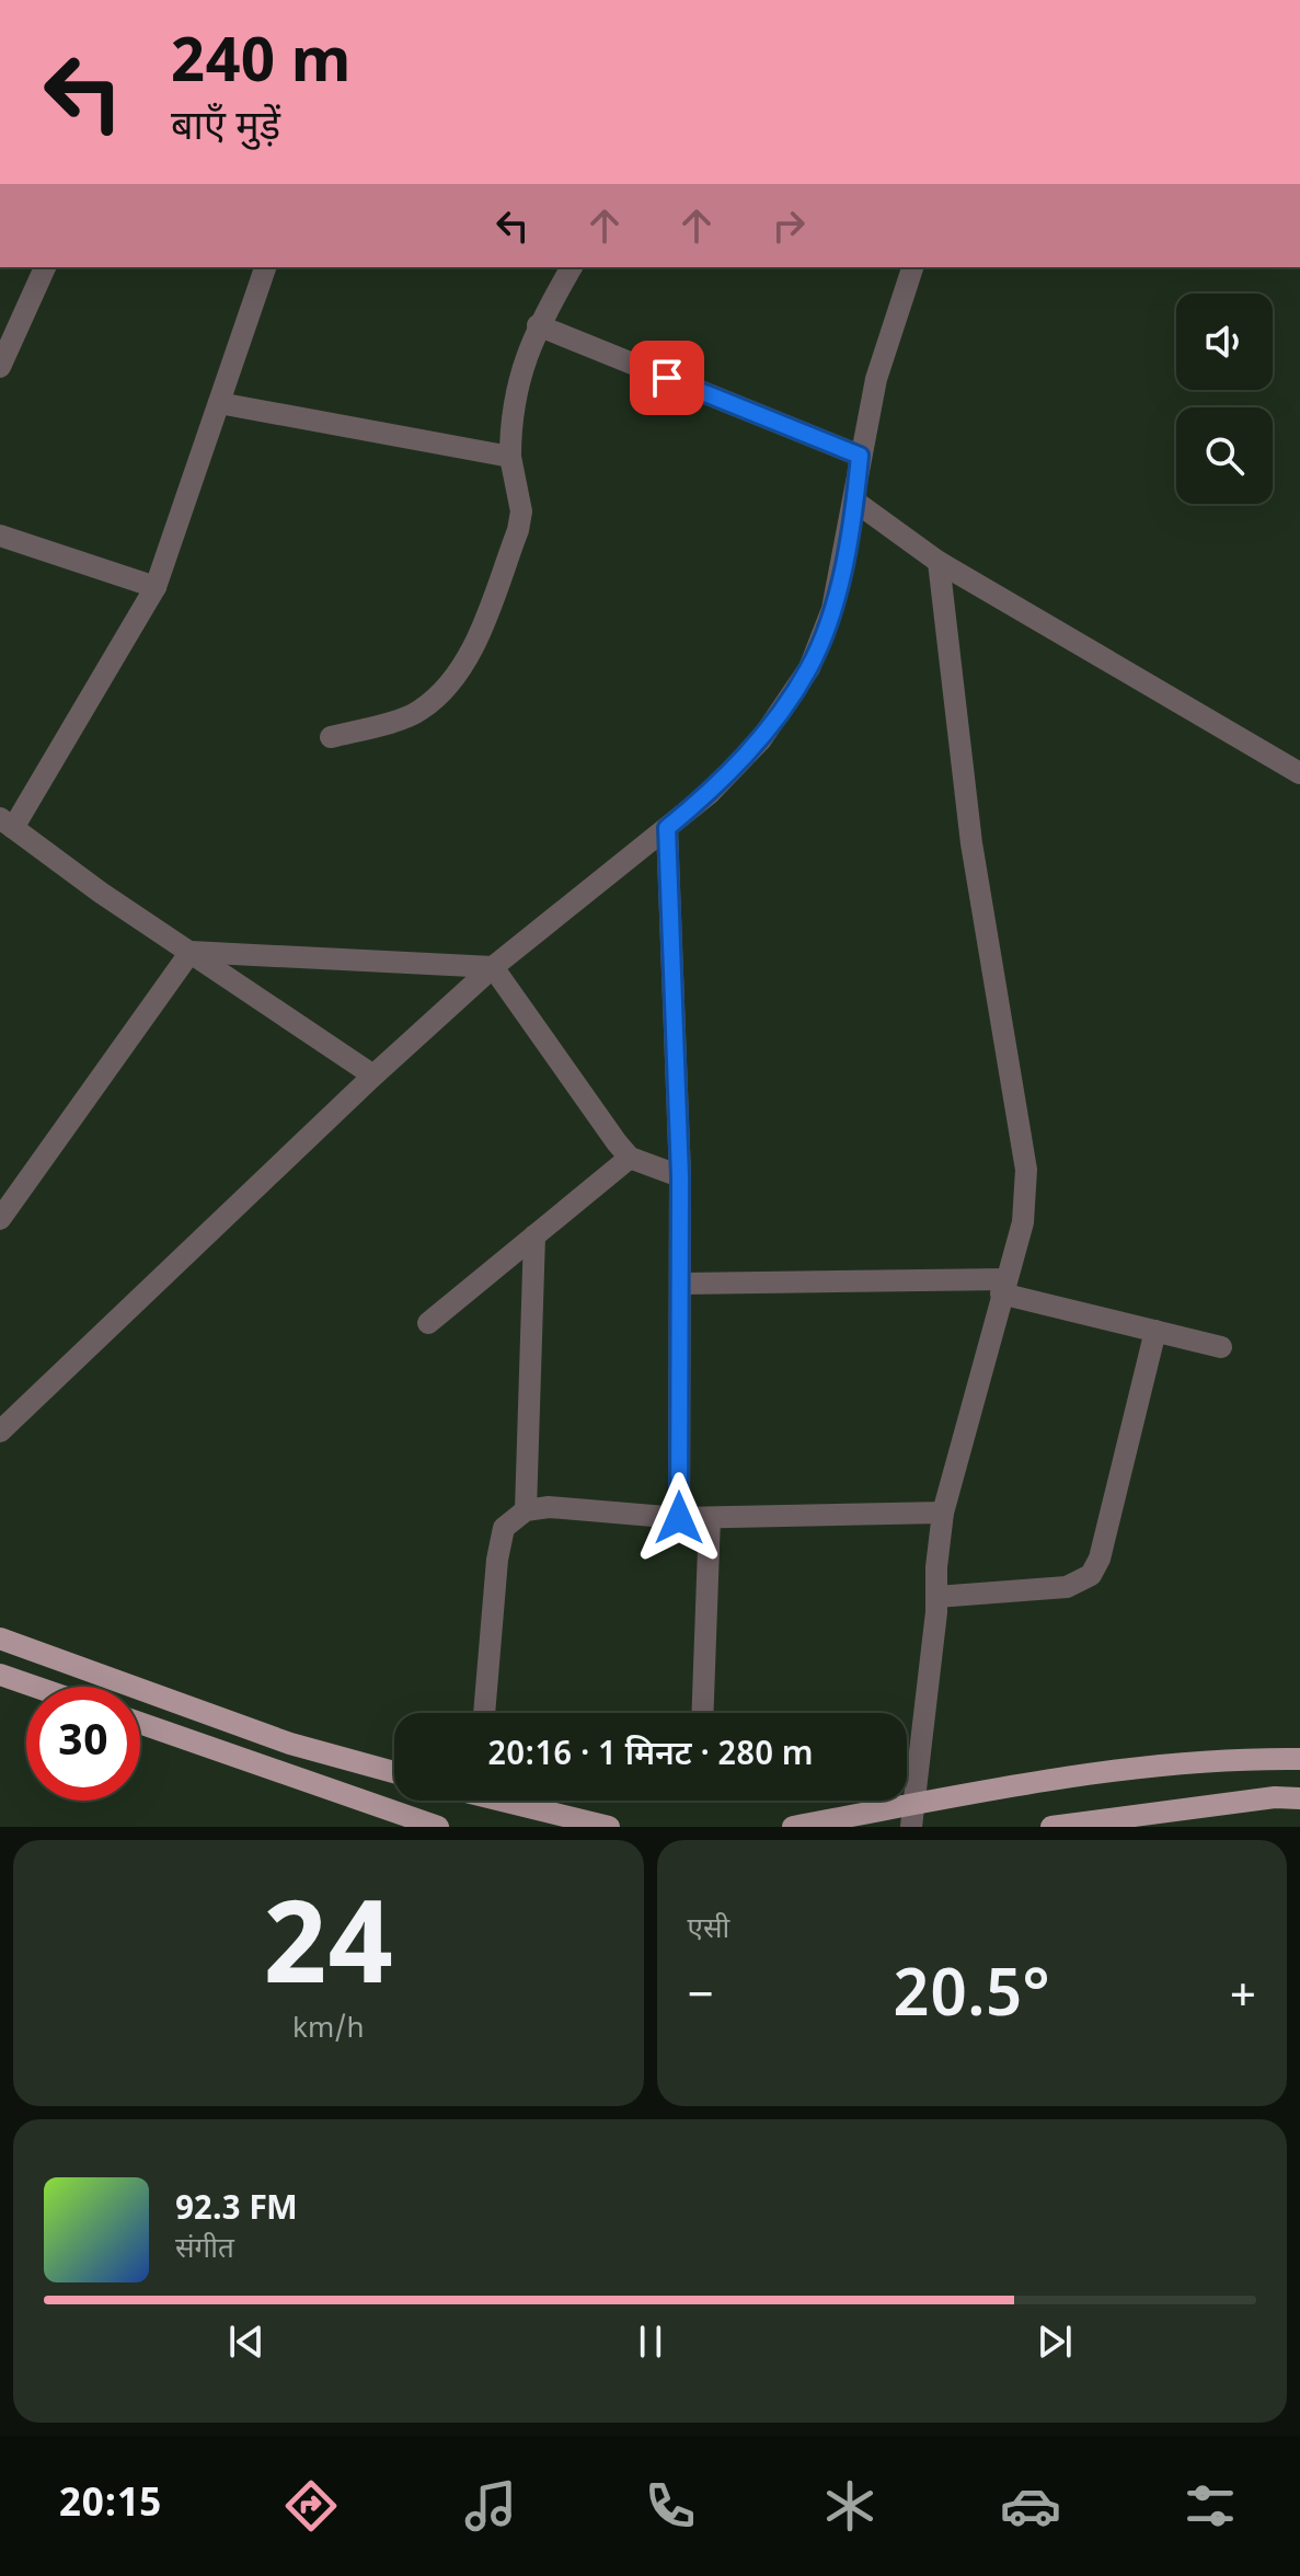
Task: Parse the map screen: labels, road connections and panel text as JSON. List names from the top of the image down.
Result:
{
  "page": {
    "turn": ["240 m", "बाएँ मुड़ें"],
    "limit": "30",
    "trip": "20:16 · 1 मिनट · 280 m",
    "tile": [
      ["24", "km/h"],
      "एसी"
    ],
    "heat": ["−", "20.5°", "+"],
    "song": ["92.3 FM", "संगीत"],
    "tabs": "20:15"
  }
}
